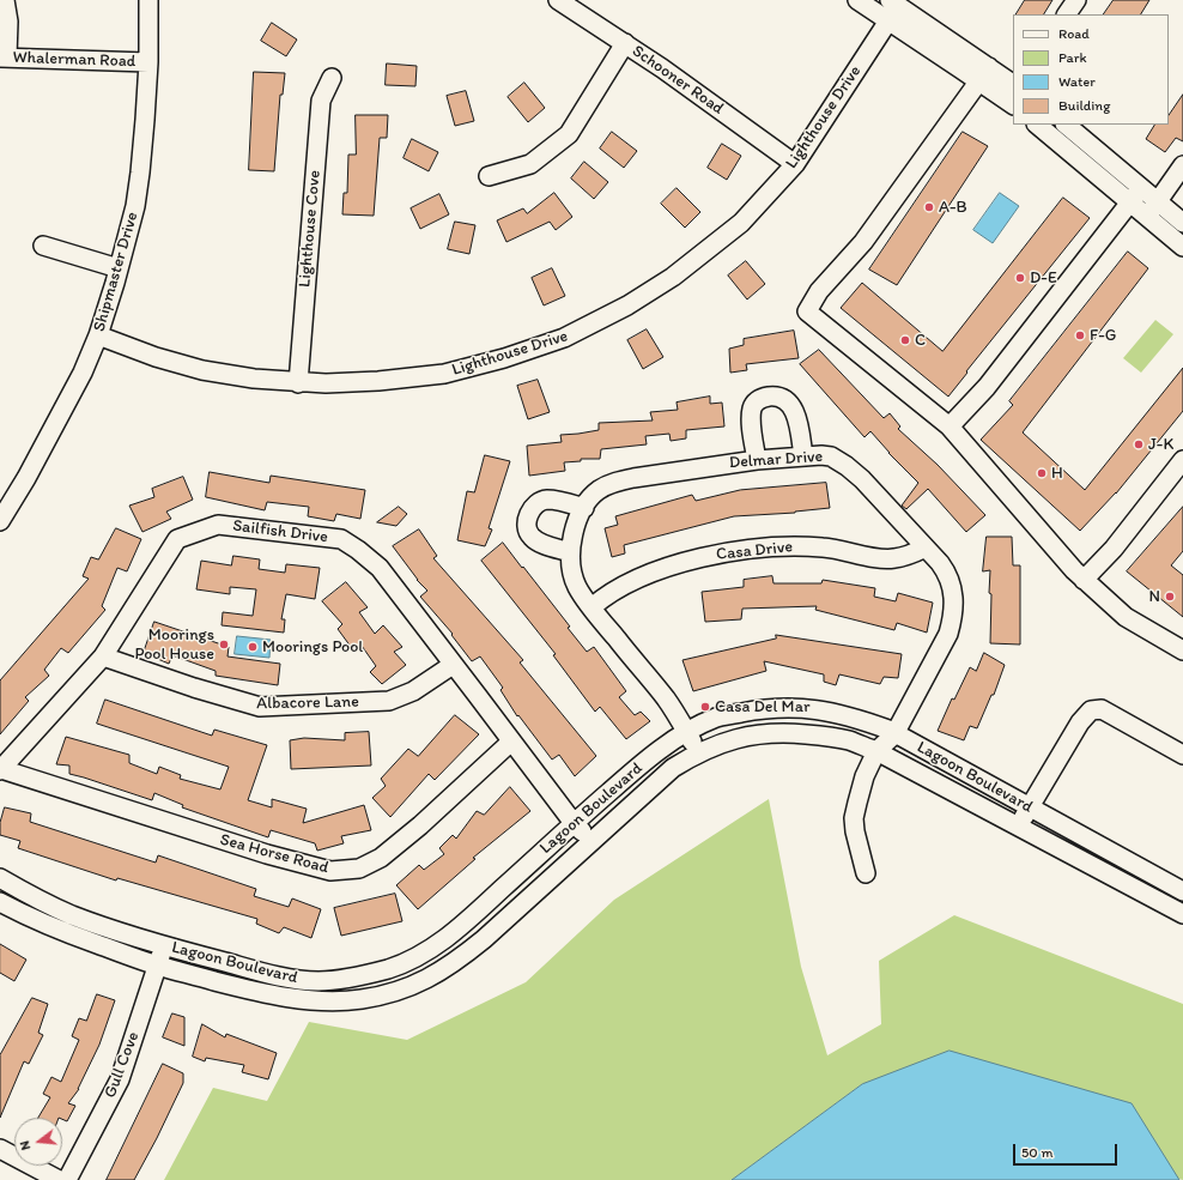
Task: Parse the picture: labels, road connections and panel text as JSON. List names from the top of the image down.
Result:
{
  "streets": {
    "street": [
      "Whalerman Road",
      "Schooner Road",
      "Lighthouse Drive",
      "Lighthouse Cove",
      "Shipmaster Drive",
      "Delmar Drive",
      "Sailfish Drive",
      "Casa Drive",
      "Albacore Lane",
      "Lagoon Boulevard",
      "Sea Horse Road",
      "Gull Cove"
    ]
  },
  "crossings": [
    ["Whalerman Road", "Shipmaster Drive"],
    ["Schooner Road", "Lighthouse Drive"],
    ["Lighthouse Drive", "Lighthouse Cove"],
    ["Lighthouse Drive", "Shipmaster Drive"],
    ["Delmar Drive", "Casa Drive"],
    ["Delmar Drive", "Lagoon Boulevard"],
    ["Sailfish Drive", "Albacore Lane"],
    ["Sailfish Drive", "Lagoon Boulevard"],
    ["Sailfish Drive", "Sea Horse Road"],
    ["Lagoon Boulevard", "Gull Cove"]
  ],
  "places": [
    "A-B",
    "D-E",
    "F-G",
    "C",
    "J-K",
    "H",
    "N",
    "Moorings Pool House",
    "Moorings Pool",
    "Casa Del Mar"
  ],
  "legend": [
    "Road",
    "Park",
    "Water",
    "Building"
  ],
  "scale_bar": "50 m",
  "north": "left"
}
